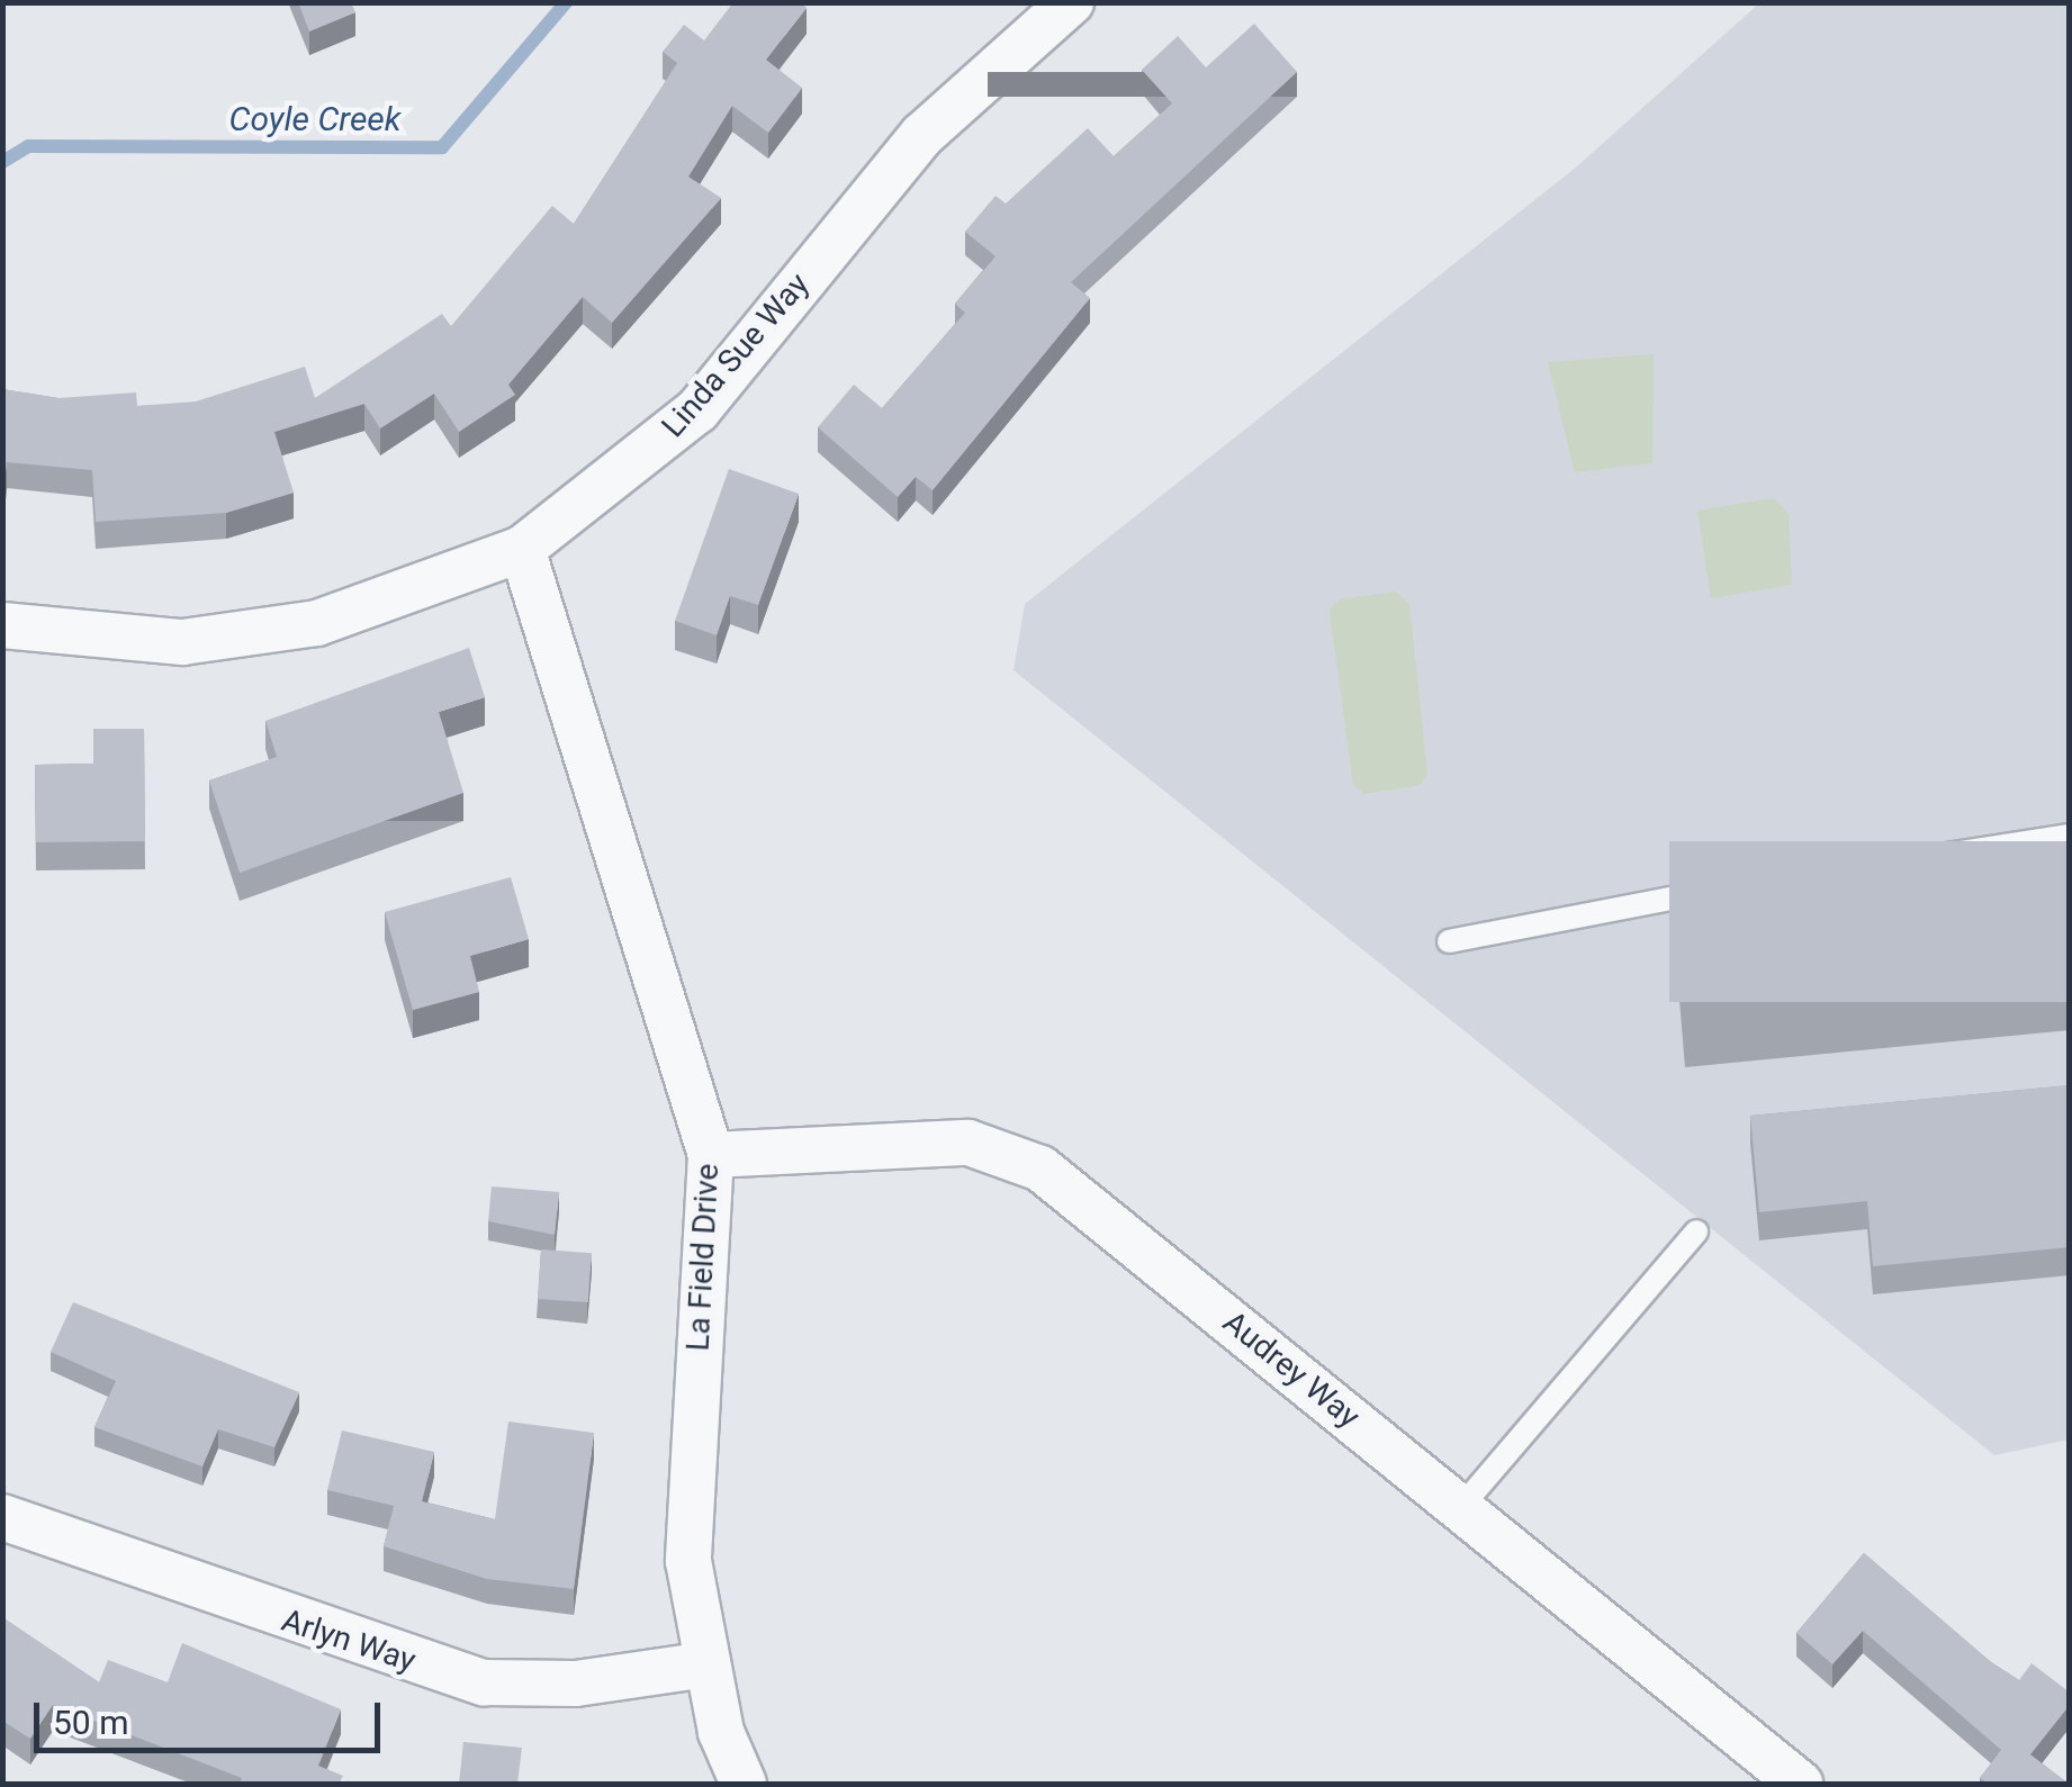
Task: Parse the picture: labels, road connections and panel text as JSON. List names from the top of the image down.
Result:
{
  "streets": {
    "street": [
      "Linda Sue Way",
      "La Field Drive",
      "Audrey Way",
      "Arlyn Way"
    ]
  },
  "crossings": [
    ["Linda Sue Way", "La Field Drive"],
    ["La Field Drive", "Audrey Way"],
    ["La Field Drive", "Arlyn Way"]
  ],
  "water": ["Coyle Creek"],
  "scale_bar": "50 m"
}
